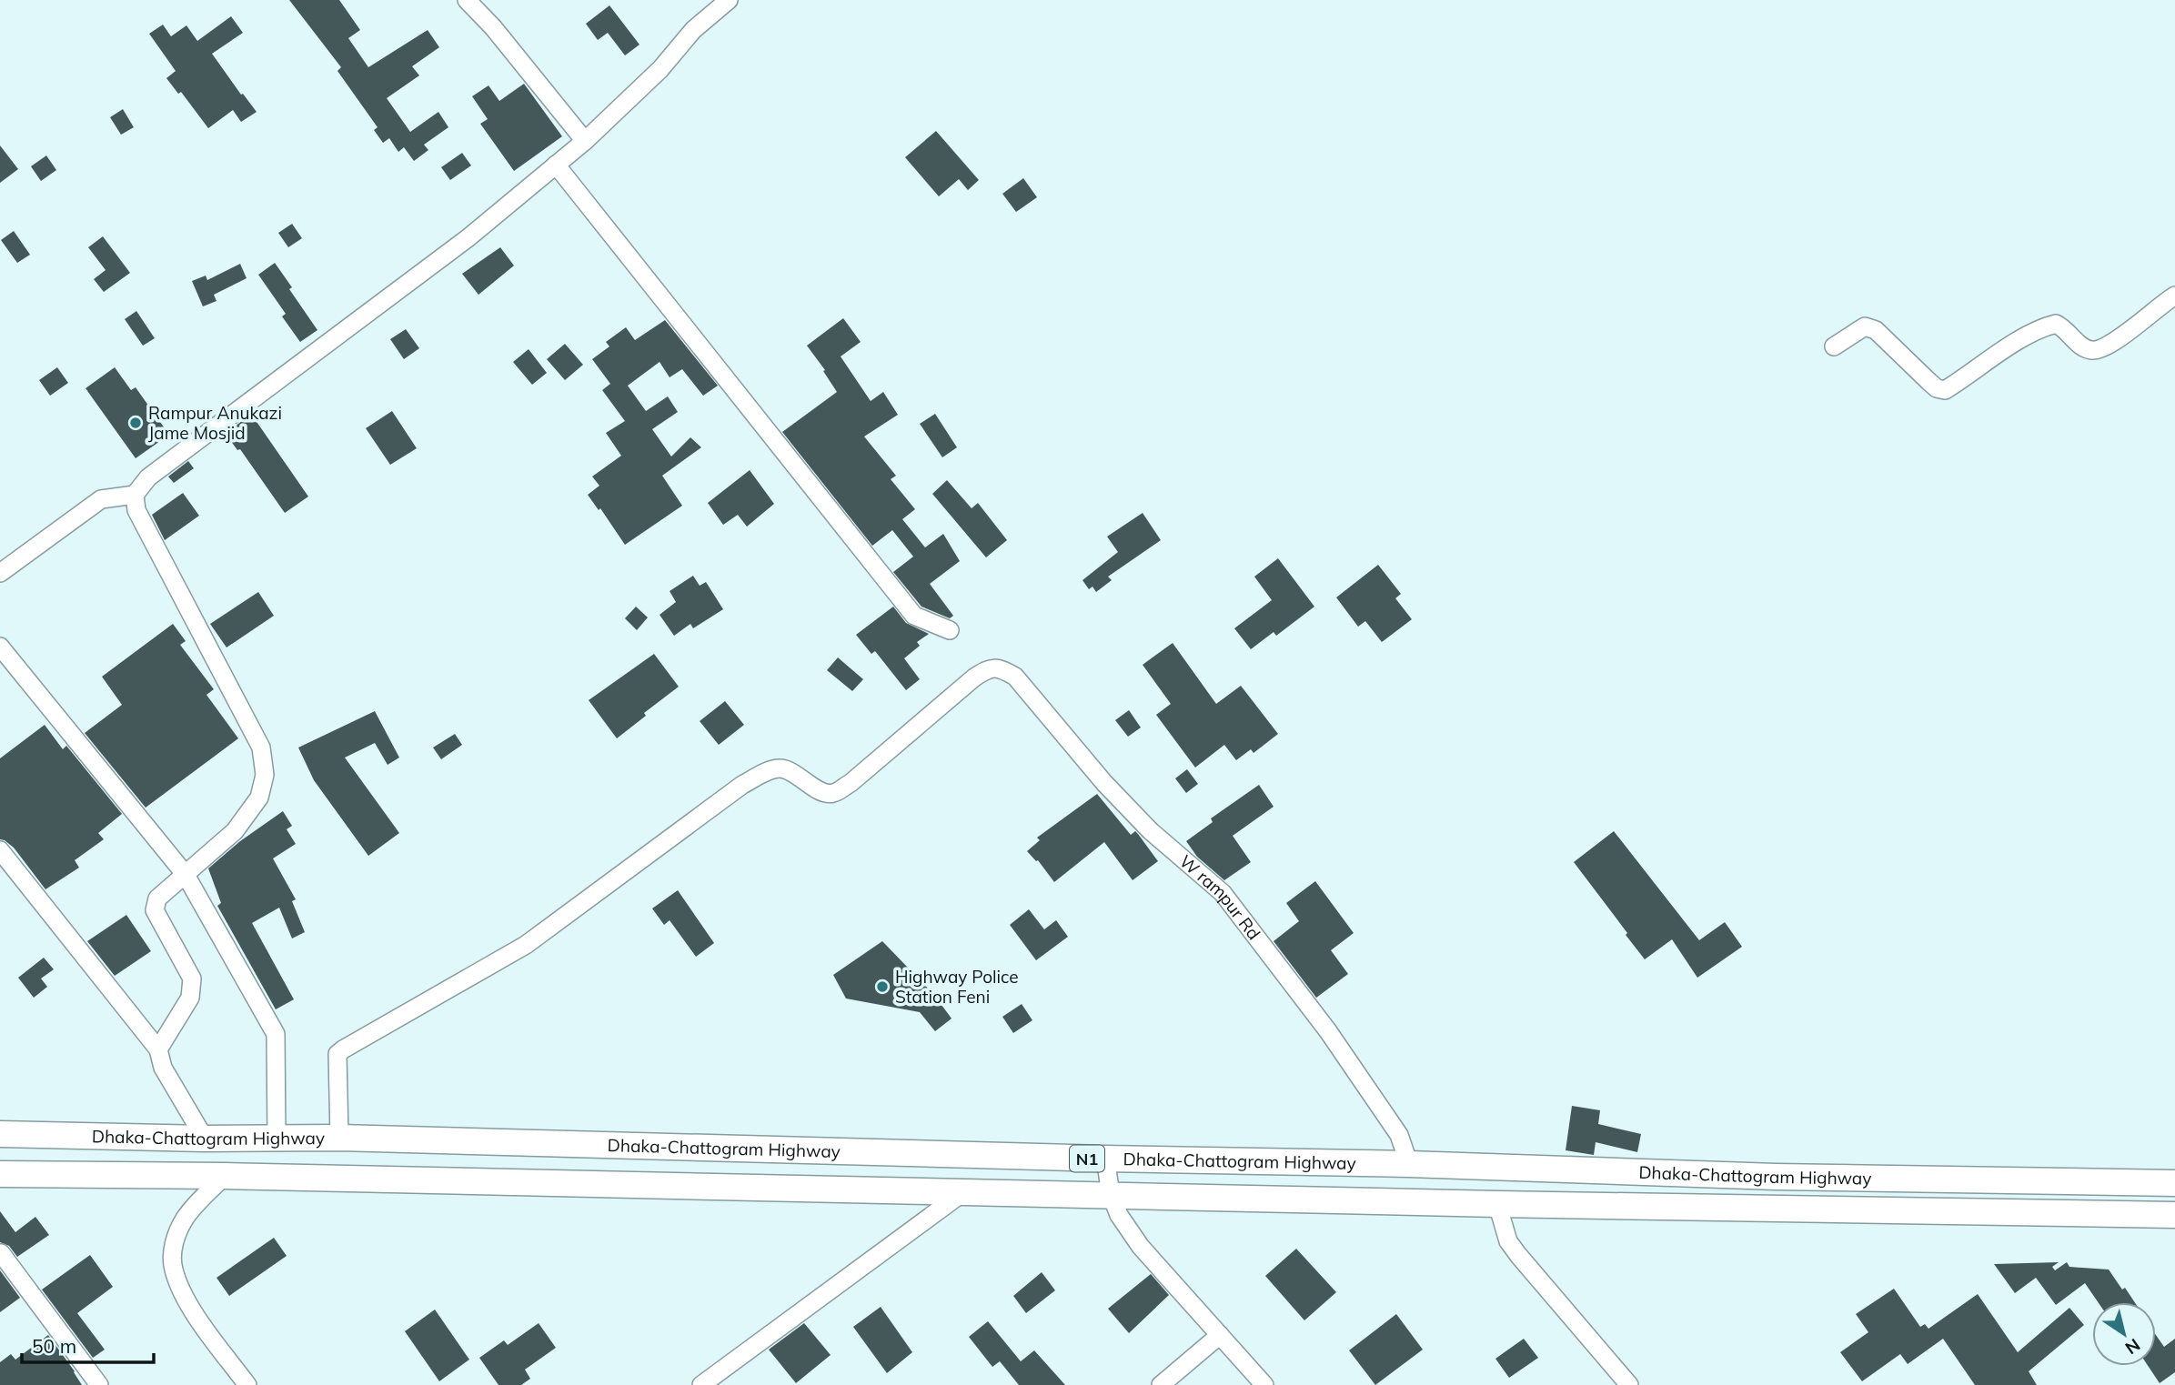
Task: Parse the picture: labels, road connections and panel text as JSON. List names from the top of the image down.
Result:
{
  "streets": {
    "highway": ["Dhaka-Chattogram Highway", "N1"],
    "street": ["W rampur Rd"]
  },
  "crossings": [
    ["W rampur Rd", "Dhaka-Chattogram Highway"]
  ],
  "places": ["Rampur Anukazi Jame Mosjid", "Highway Police Station Feni"],
  "scale_bar": "50 m",
  "north": "bottom right"
}
